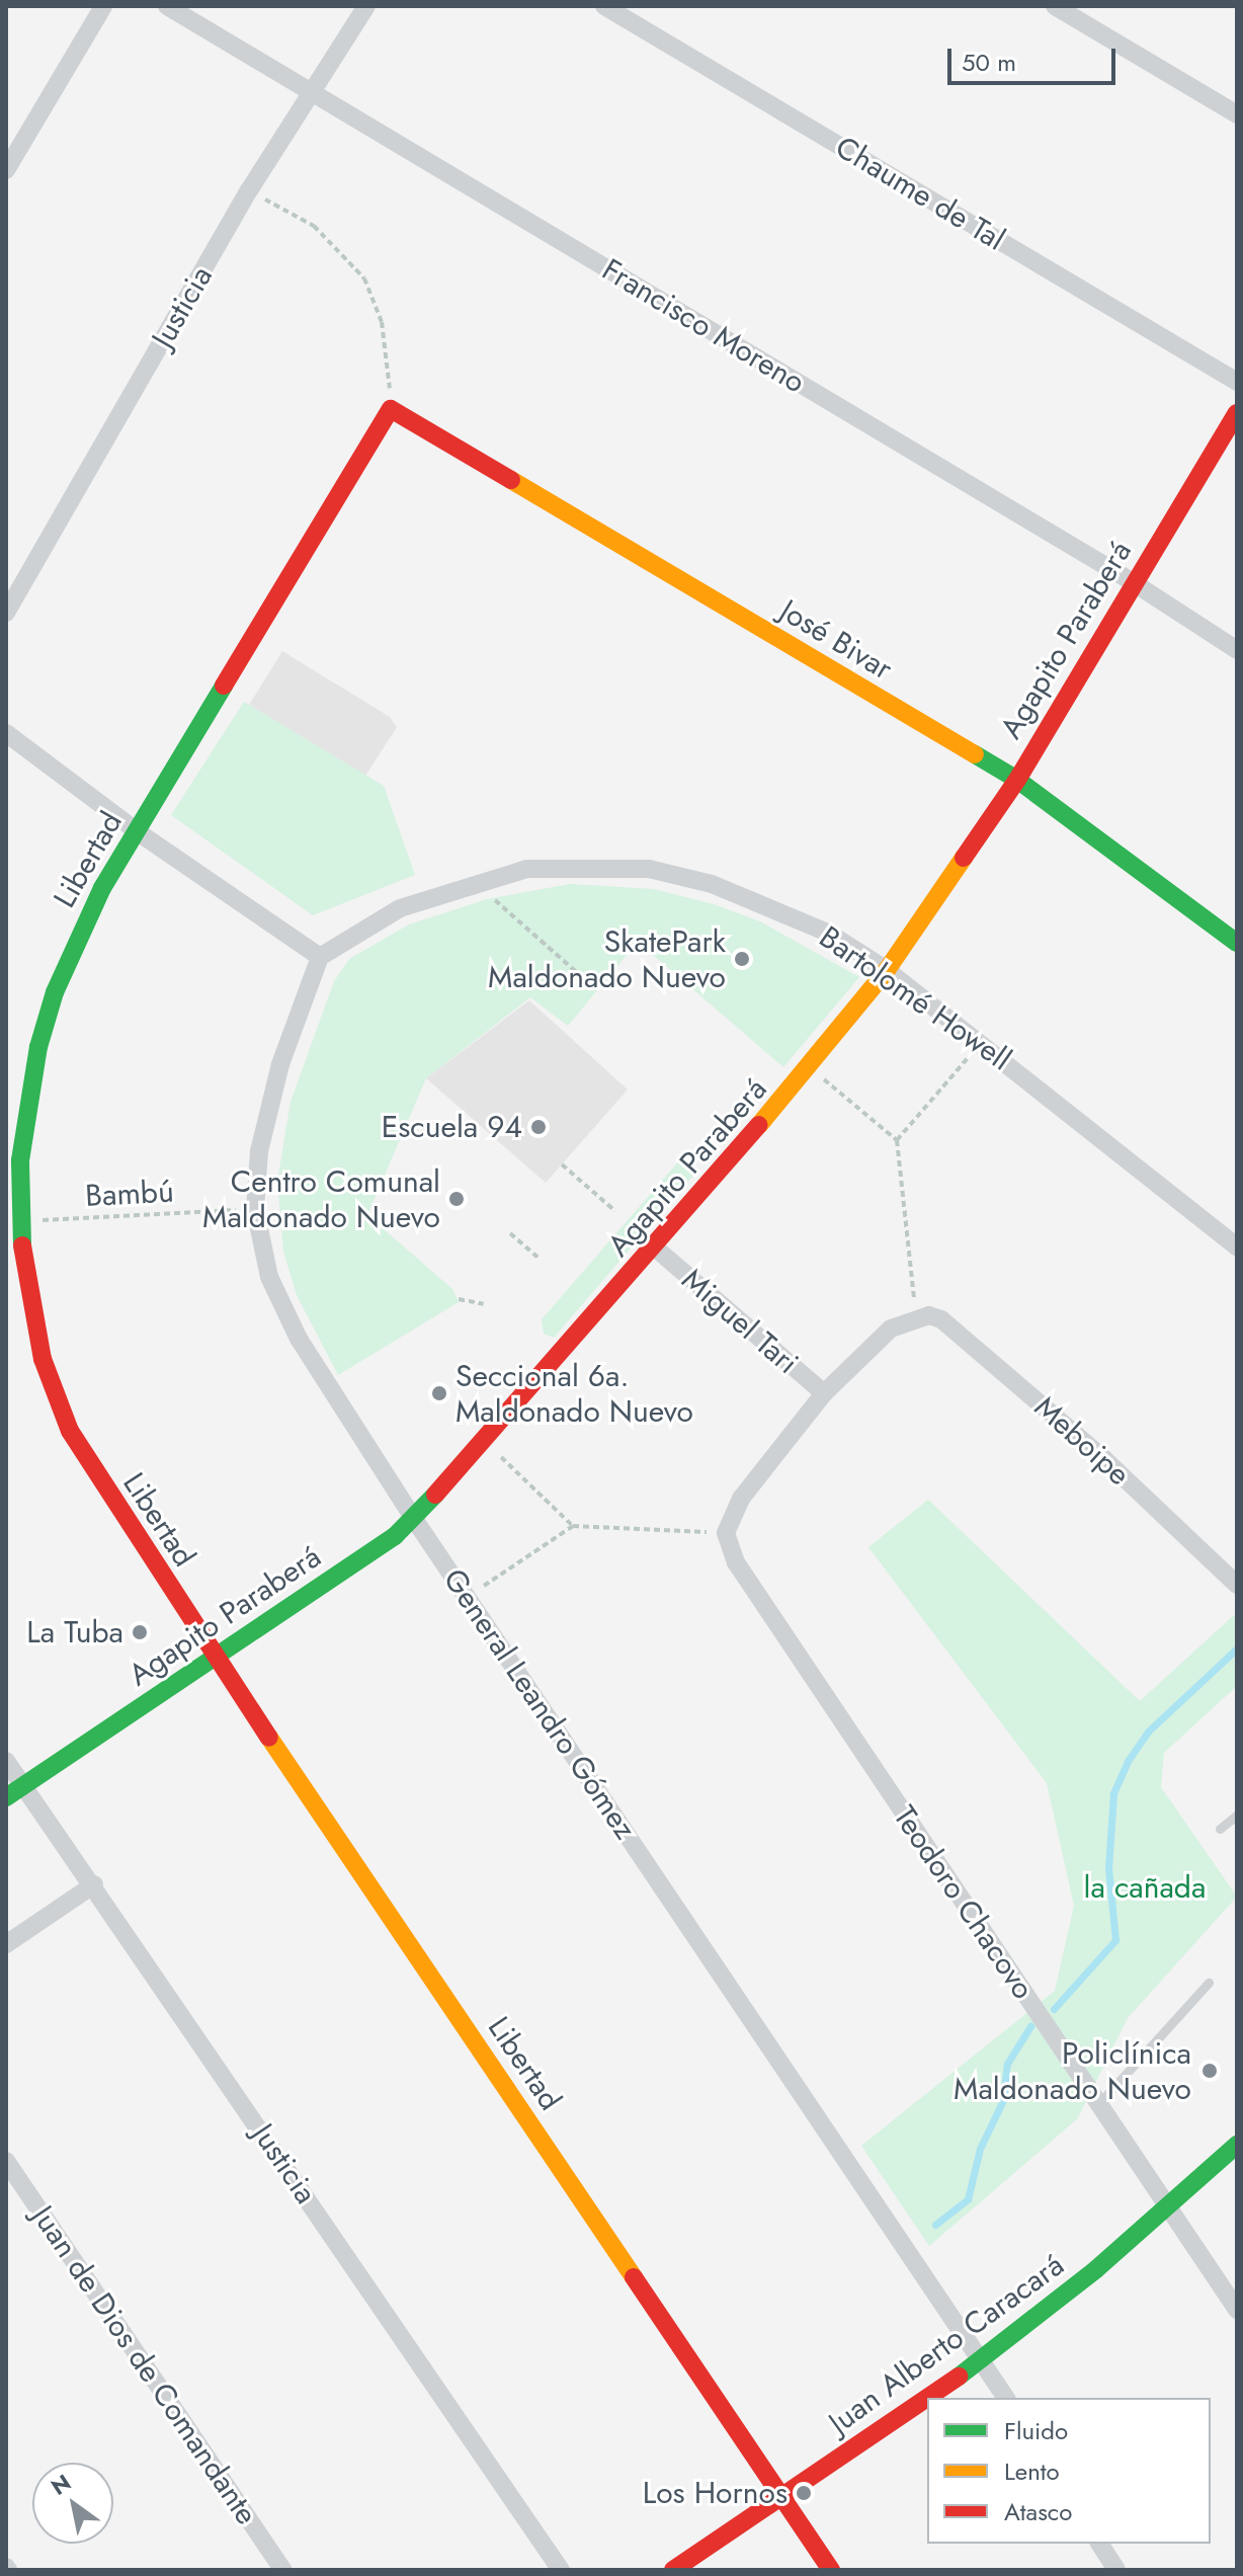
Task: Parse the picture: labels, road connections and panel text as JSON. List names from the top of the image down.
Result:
{
  "streets": {
    "street": [
      "Chaume de Tal",
      "Justicia",
      "Francisco Moreno",
      "José Bivar",
      "Agapito Paraberá",
      "Libertad",
      "Bartolomé Howell",
      "Miguel Tari",
      "Meboipe",
      "General Leandro Gómez",
      "Teodoro Chacovo",
      "Juan Alberto Caracará",
      "Juan de Dios de Comandante"
    ],
    "path": ["Bambú"]
  },
  "crossings": [
    ["Justicia", "Francisco Moreno"],
    ["Justicia", "Agapito Paraberá"],
    ["Francisco Moreno", "Agapito Paraberá"],
    ["José Bivar", "Agapito Paraberá"],
    ["José Bivar", "Libertad"],
    ["Agapito Paraberá", "Libertad"],
    ["Agapito Paraberá", "Bartolomé Howell"],
    ["Agapito Paraberá", "Miguel Tari"],
    ["Agapito Paraberá", "General Leandro Gómez"],
    ["Libertad", "Bambú"],
    ["Libertad", "Juan Alberto Caracará"],
    ["Bartolomé Howell", "General Leandro Gómez"],
    ["Bambú", "General Leandro Gómez"],
    ["General Leandro Gómez", "Juan Alberto Caracará"],
    ["Teodoro Chacovo", "Juan Alberto Caracará"]
  ],
  "parks": ["la cañada"],
  "places": [
    "SkatePark Maldonado Nuevo",
    "Escuela 94",
    "Centro Comunal Maldonado Nuevo",
    "Seccional 6a. Maldonado Nuevo",
    "La Tuba",
    "Policlínica Maldonado Nuevo",
    "Los Hornos"
  ],
  "legend": ["Fluido", "Lento", "Atasco"],
  "scale_bar": "50 m",
  "north": "top left"
}
